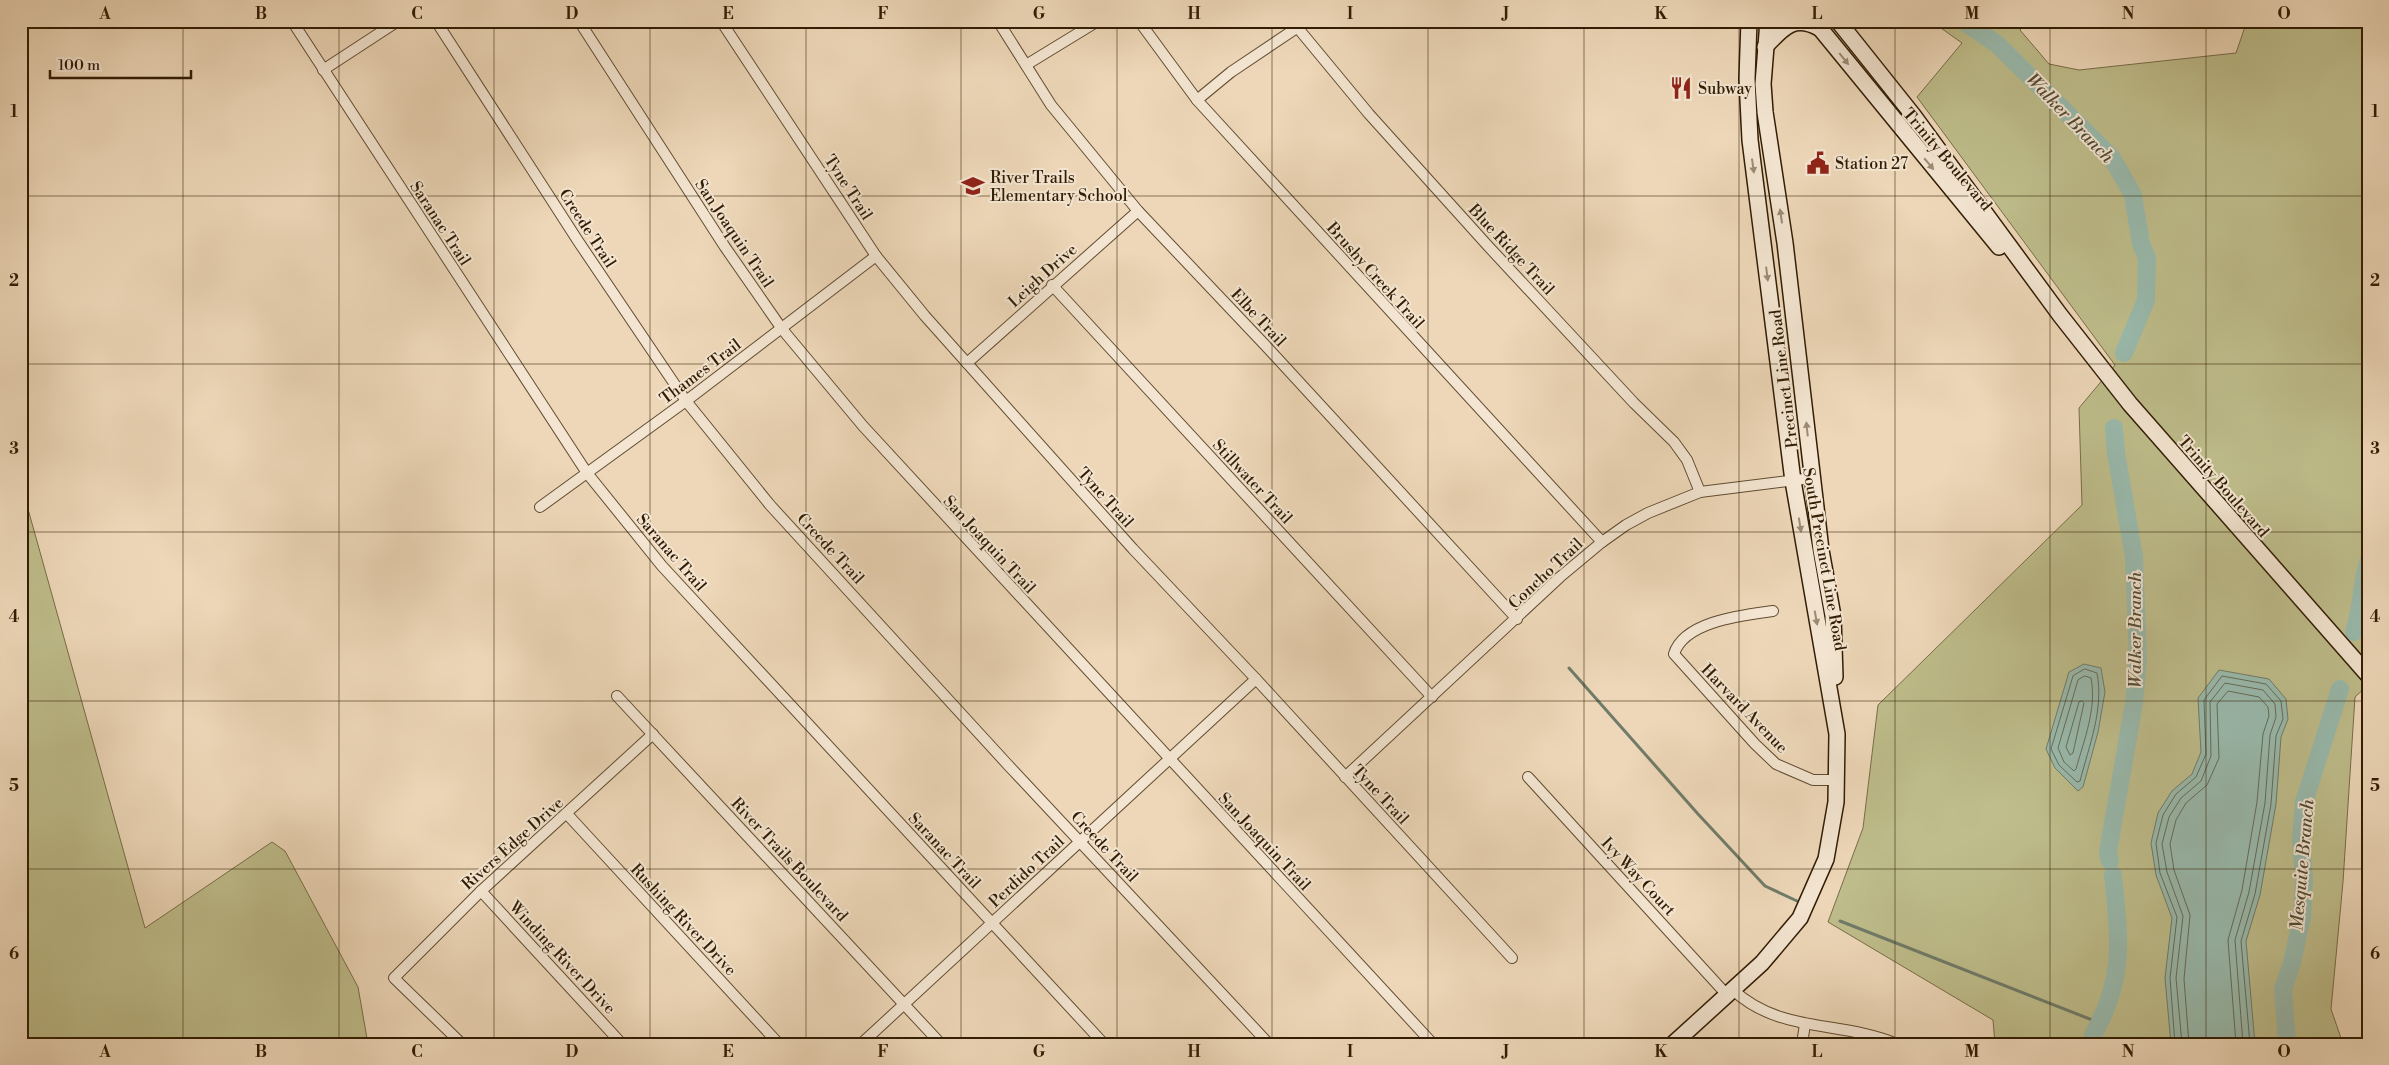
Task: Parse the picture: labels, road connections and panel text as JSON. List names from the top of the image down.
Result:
{
  "streets": {
    "main road": ["Trinity Boulevard", "Precinct Line Road", "South Precinct Line Road"],
    "street": [
      "Tyne Trail",
      "Saranac Trail",
      "Creede Trail",
      "San Joaquin Trail",
      "Blue Ridge Trail",
      "Leigh Drive",
      "Brushy Creek Trail",
      "Elbe Trail",
      "Thames Trail",
      "Stillwater Trail",
      "Concho Trail",
      "Harvard Avenue",
      "Rivers Edge Drive",
      "River Trails Boulevard",
      "Perdido Trail",
      "Ivy Way Court",
      "Rushing River Drive",
      "Winding River Drive"
    ]
  },
  "crossings": [
    ["Tyne Trail", "Leigh Drive"],
    ["Tyne Trail", "Thames Trail"],
    ["Tyne Trail", "Concho Trail"],
    ["Tyne Trail", "Perdido Trail"],
    ["Saranac Trail", "Thames Trail"],
    ["Saranac Trail", "Perdido Trail"],
    ["Creede Trail", "Thames Trail"],
    ["Creede Trail", "Perdido Trail"],
    ["San Joaquin Trail", "Thames Trail"],
    ["San Joaquin Trail", "Perdido Trail"],
    ["Blue Ridge Trail", "Concho Trail"],
    ["Leigh Drive", "Elbe Trail"],
    ["Leigh Drive", "Stillwater Trail"],
    ["Brushy Creek Trail", "Concho Trail"],
    ["Elbe Trail", "Concho Trail"],
    ["Precinct Line Road", "South Precinct Line Road"],
    ["Precinct Line Road", "Concho Trail"],
    ["Stillwater Trail", "Concho Trail"],
    ["South Precinct Line Road", "Concho Trail"],
    ["South Precinct Line Road", "Harvard Avenue"],
    ["South Precinct Line Road", "Ivy Way Court"],
    ["Rivers Edge Drive", "River Trails Boulevard"],
    ["Rivers Edge Drive", "Rushing River Drive"],
    ["Rivers Edge Drive", "Winding River Drive"],
    ["River Trails Boulevard", "Perdido Trail"]
  ],
  "one_way": ["South Precinct Line Road"],
  "water": ["Walker Branch", "Mesquite Branch"],
  "places": {
    "restaurant": ["Subway"],
    "public building": ["Station 27"],
    "school or university": ["River Trails Elementary School"]
  },
  "scale_bar": "100 m",
  "grid": {
    "columns": [
      "A",
      "B",
      "C",
      "D",
      "E",
      "F",
      "G",
      "H",
      "I",
      "J",
      "K",
      "L",
      "M",
      "N",
      "O"
    ],
    "rows": [
      "1",
      "2",
      "3",
      "4",
      "5",
      "6"
    ]
  }
}
